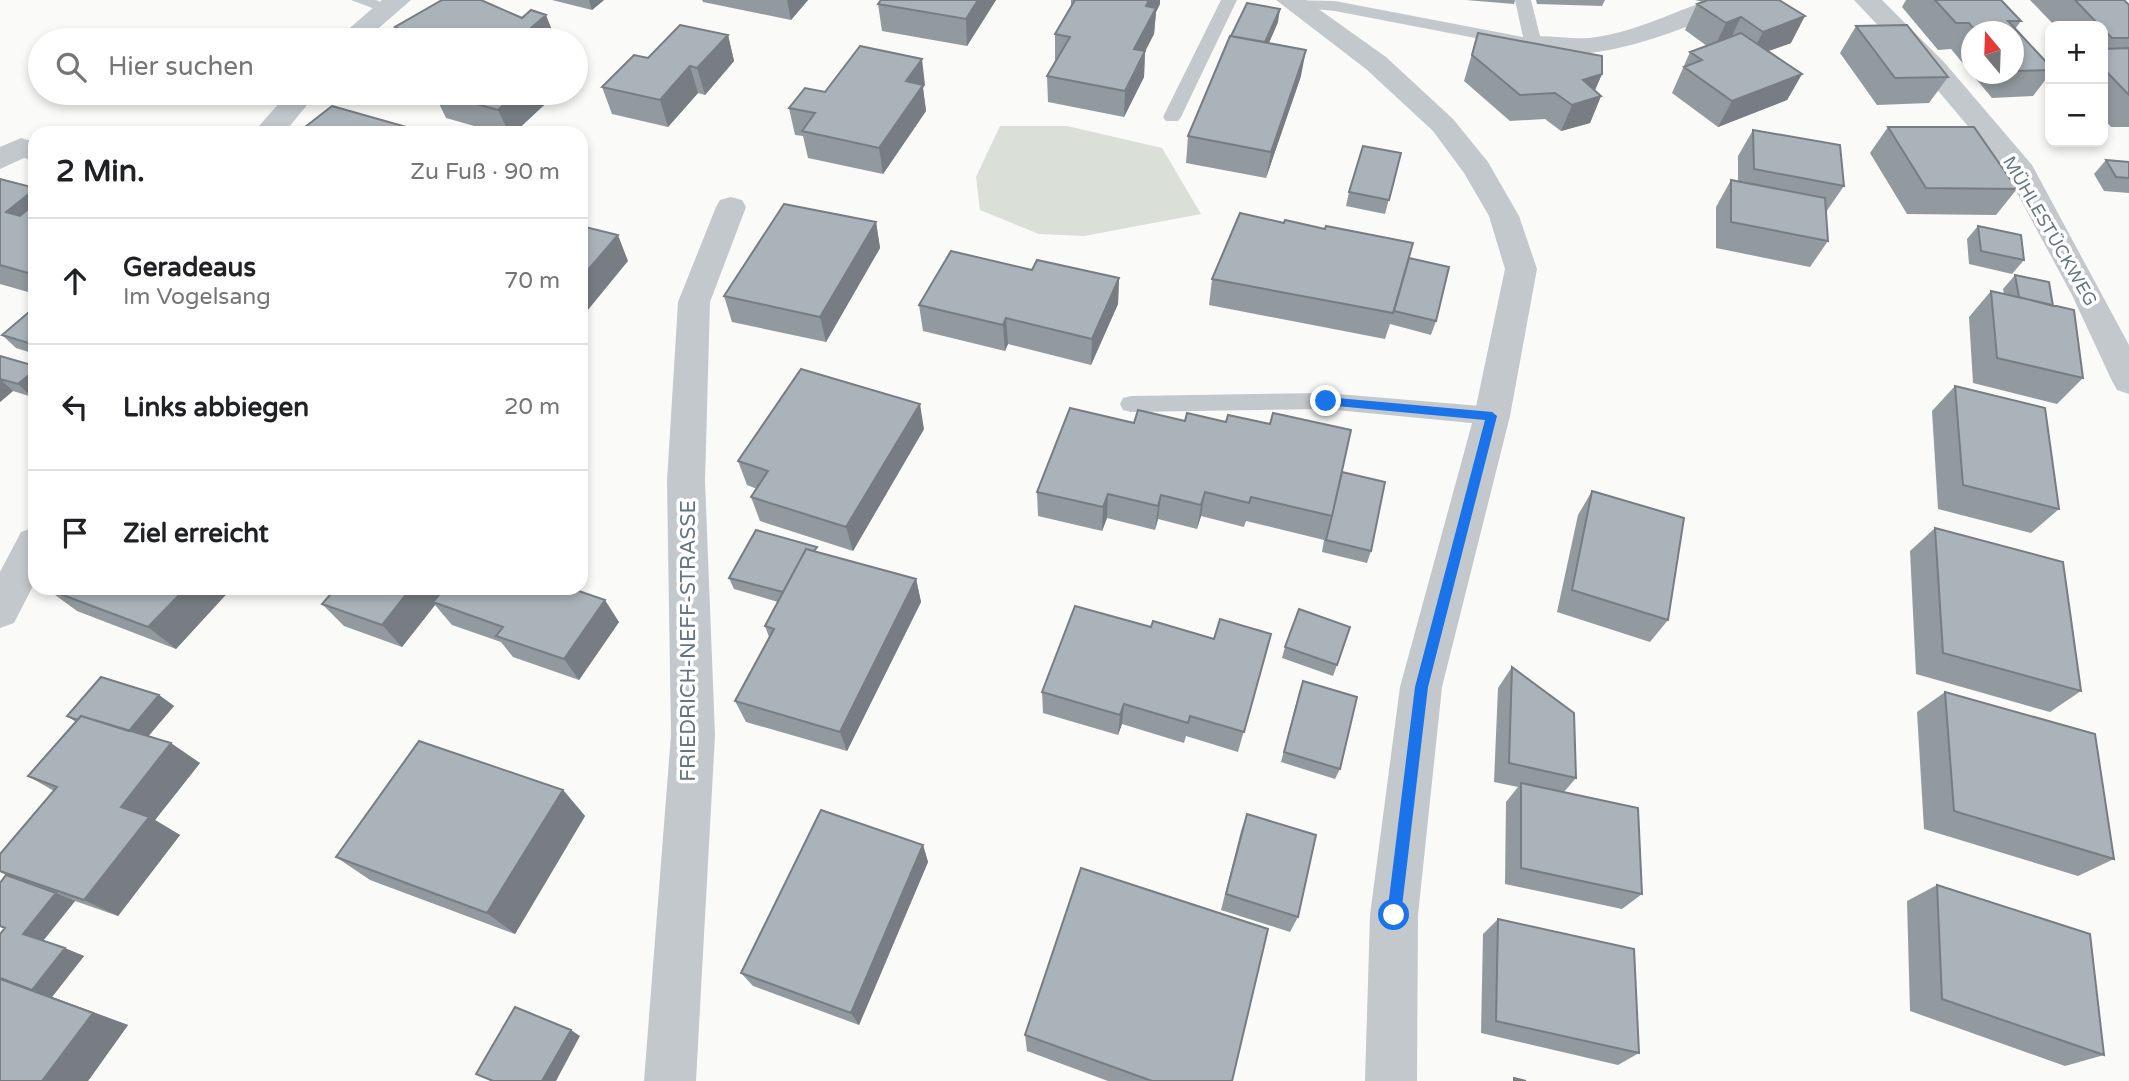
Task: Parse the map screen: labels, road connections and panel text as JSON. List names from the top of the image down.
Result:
{
  "streets": {
    "street": ["MÜHLESTÜCKWEG", "FRIEDRICH-NEFF-STRASSE"]
  },
  "north": "top",
  "page": {
    "map_buttons": ["+", "−"],
    "search": "Hier suchen",
    "heading": ["2 Min.", "Zu Fuß · 90 m"],
    "list": [
      ["Geradeaus", "Im Vogelsang", "70 m"],
      ["Links abbiegen", "20 m"],
      "Ziel erreicht"
    ]
  }
}
